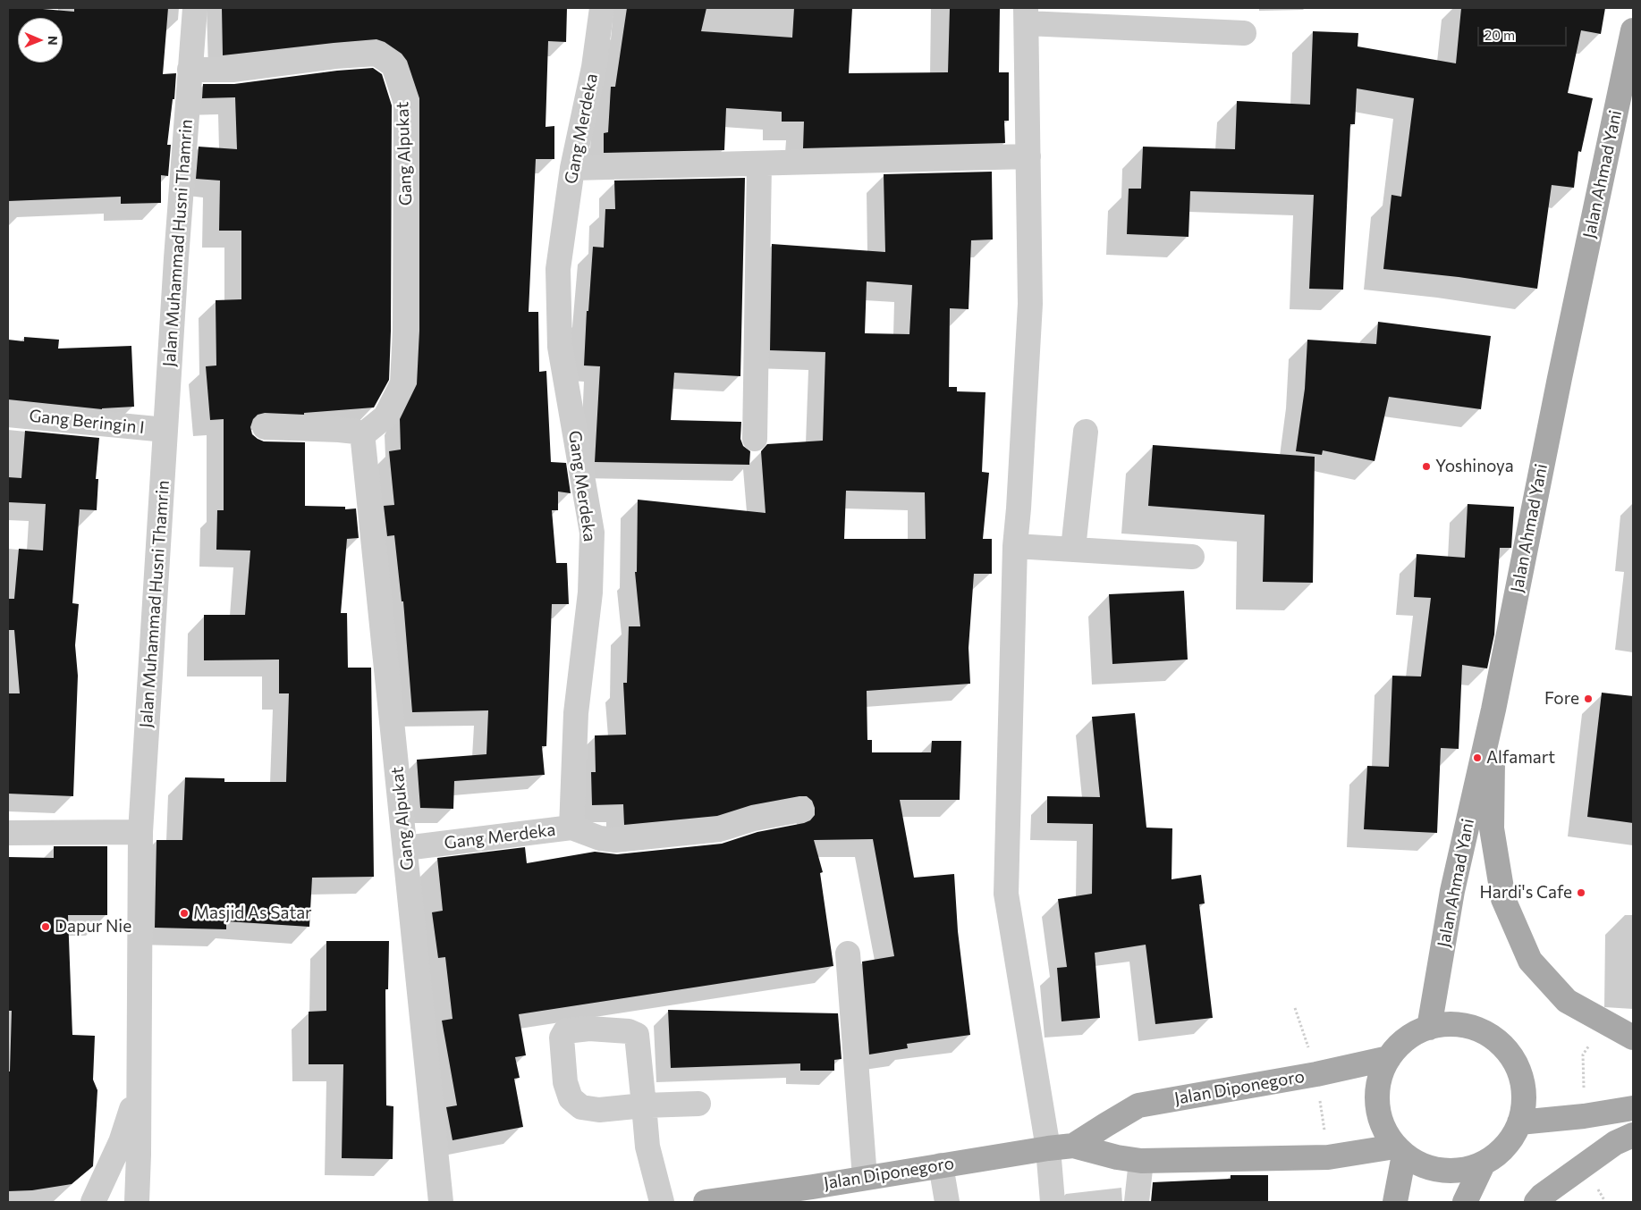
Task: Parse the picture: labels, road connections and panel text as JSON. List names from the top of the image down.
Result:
{
  "streets": {
    "main road": ["Jalan Ahmad Yani", "Jalan Diponegoro"],
    "street": [
      "Gang Merdeka",
      "Gang Alpukat",
      "Jalan Muhammad Husni Thamrin",
      "Gang Beringin I"
    ]
  },
  "crossings": [
    ["Gang Merdeka", "Gang Alpukat"],
    ["Gang Alpukat", "Jalan Muhammad Husni Thamrin"],
    ["Jalan Ahmad Yani", "Jalan Diponegoro"],
    ["Jalan Muhammad Husni Thamrin", "Gang Beringin I"]
  ],
  "places": [
    "Yoshinoya",
    "Fore",
    "Alfamart",
    "Hardi's Cafe",
    "Masjid As Satar",
    "Dapur Nie"
  ],
  "scale_bar": "20 m",
  "north": "right"
}
